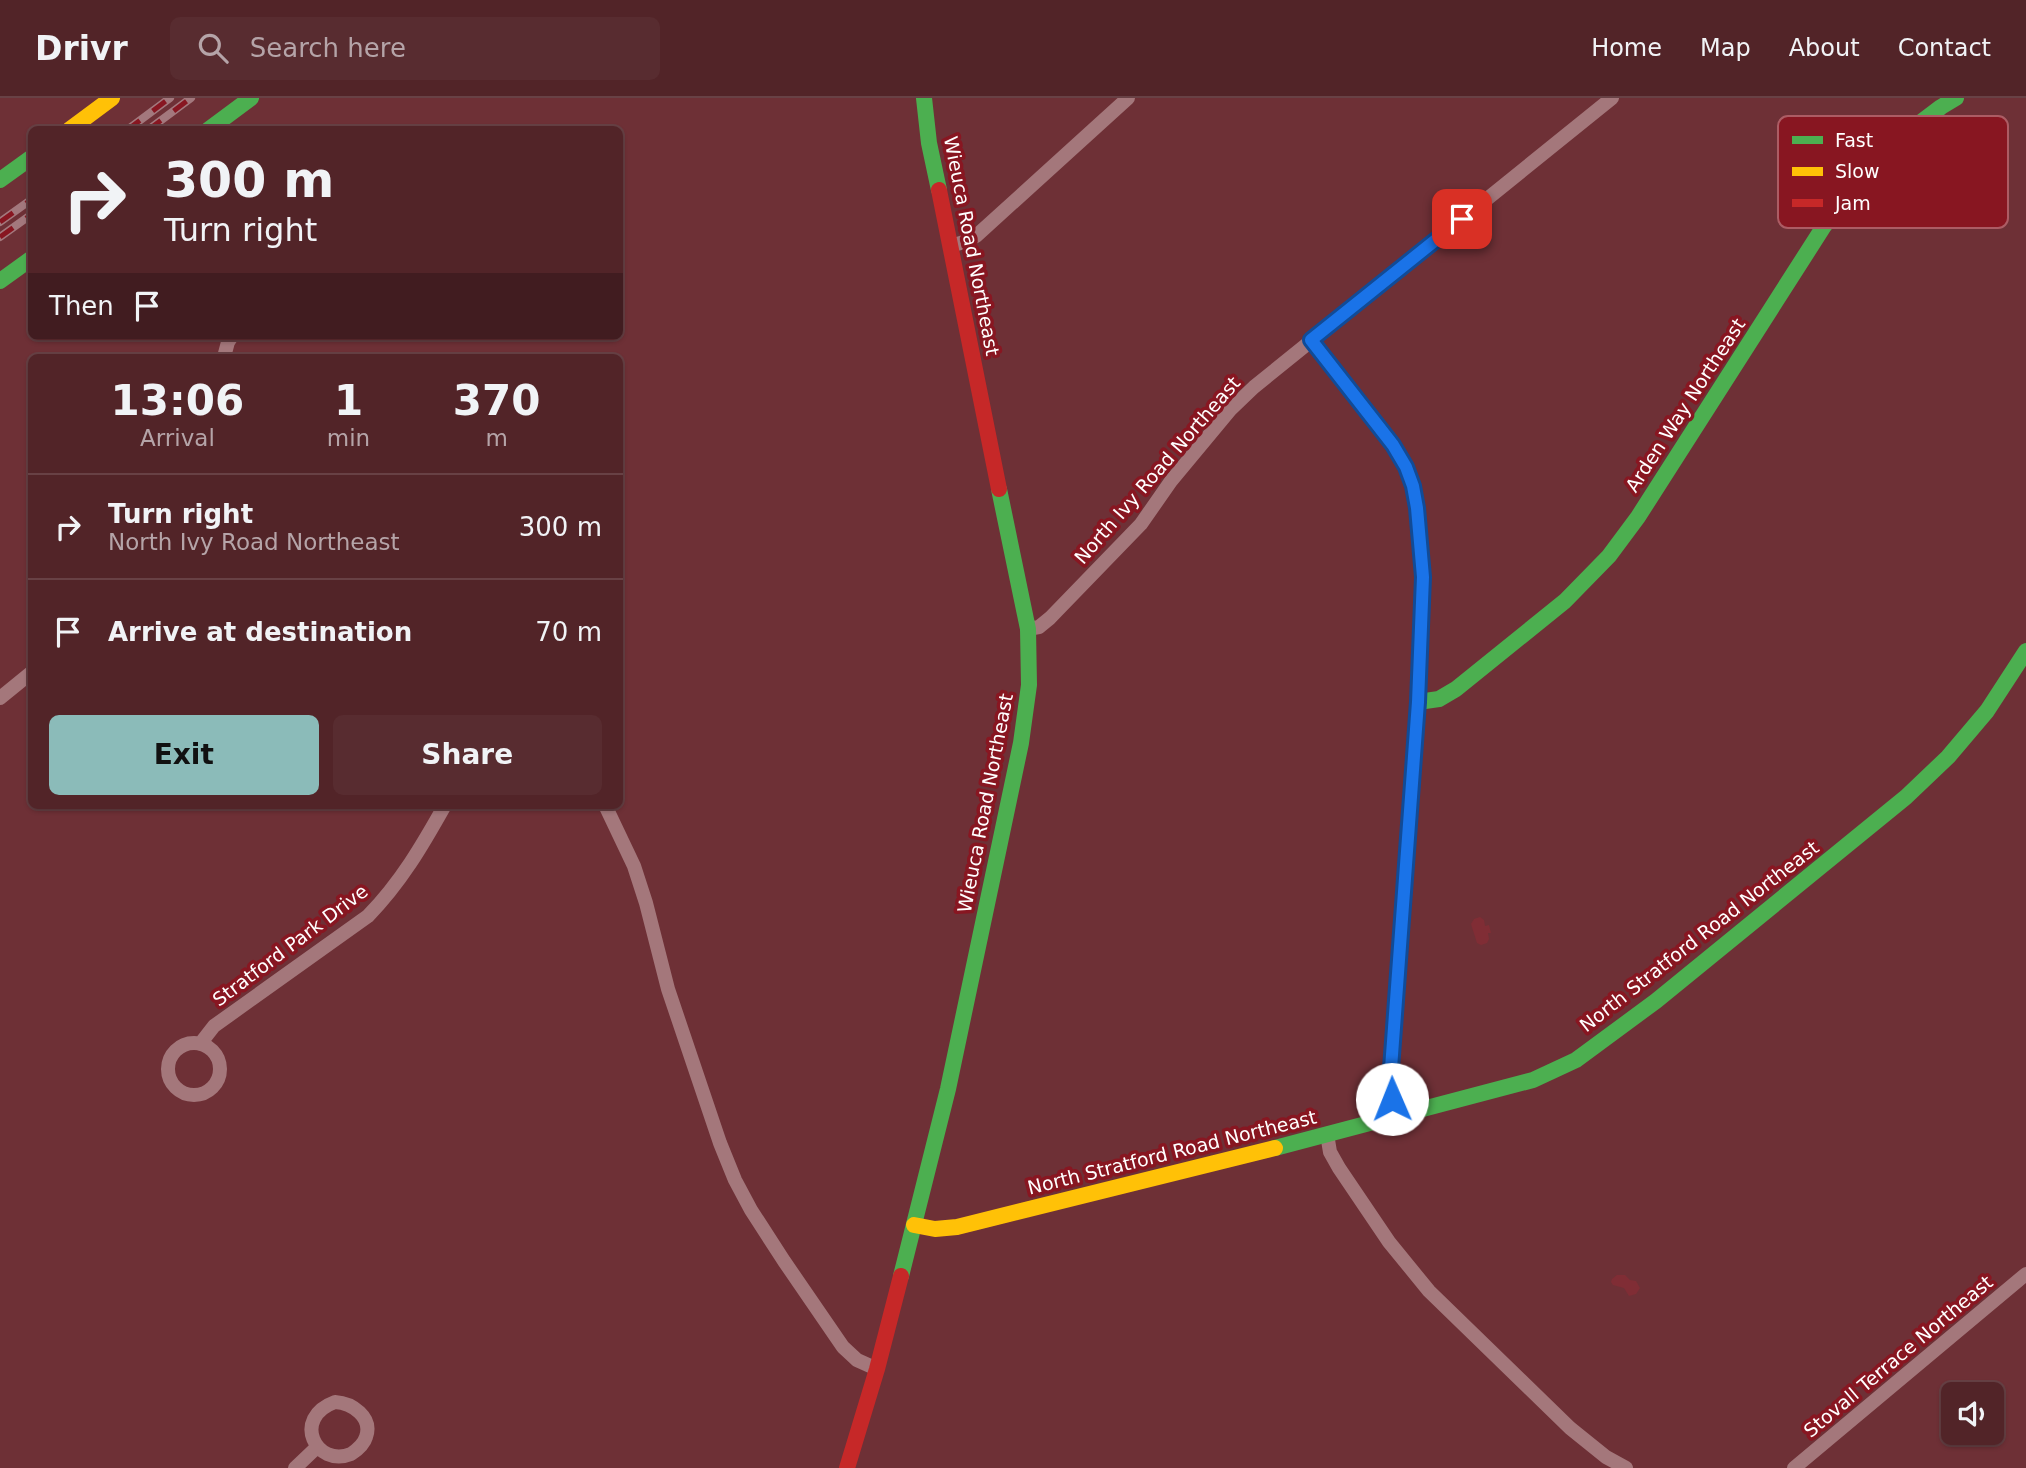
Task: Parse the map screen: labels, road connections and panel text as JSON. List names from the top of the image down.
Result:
{
  "streets": {
    "main road": ["Wieuca Road Northeast", "Arden Way Northeast", "North Stratford Road Northeast"],
    "street": ["North Ivy Road Northeast", "Stratford Park Drive", "Stovall Terrace Northeast"]
  },
  "crossings": [
    ["Wieuca Road Northeast", "North Ivy Road Northeast"],
    ["Wieuca Road Northeast", "North Stratford Road Northeast"]
  ],
  "legend": ["Fast", "Slow", "Jam"],
  "page": {
    "header": "Drivr",
    "search": "Search here",
    "nav": [
      "Home",
      "Map",
      "About",
      "Contact"
    ],
    "turn": ["300 m", "Turn right"],
    "then": "Then",
    "eta": [
      "13:06",
      "Arrival",
      "1",
      "min",
      "370",
      "m"
    ],
    "list": [
      {
        "name": "Turn right",
        "note": "North Ivy Road Northeast",
        "value": "300 m"
      },
      {
        "name": "Arrive at destination",
        "value": "70 m"
      }
    ],
    "buttons": ["Exit", "Share"]
  }
}
